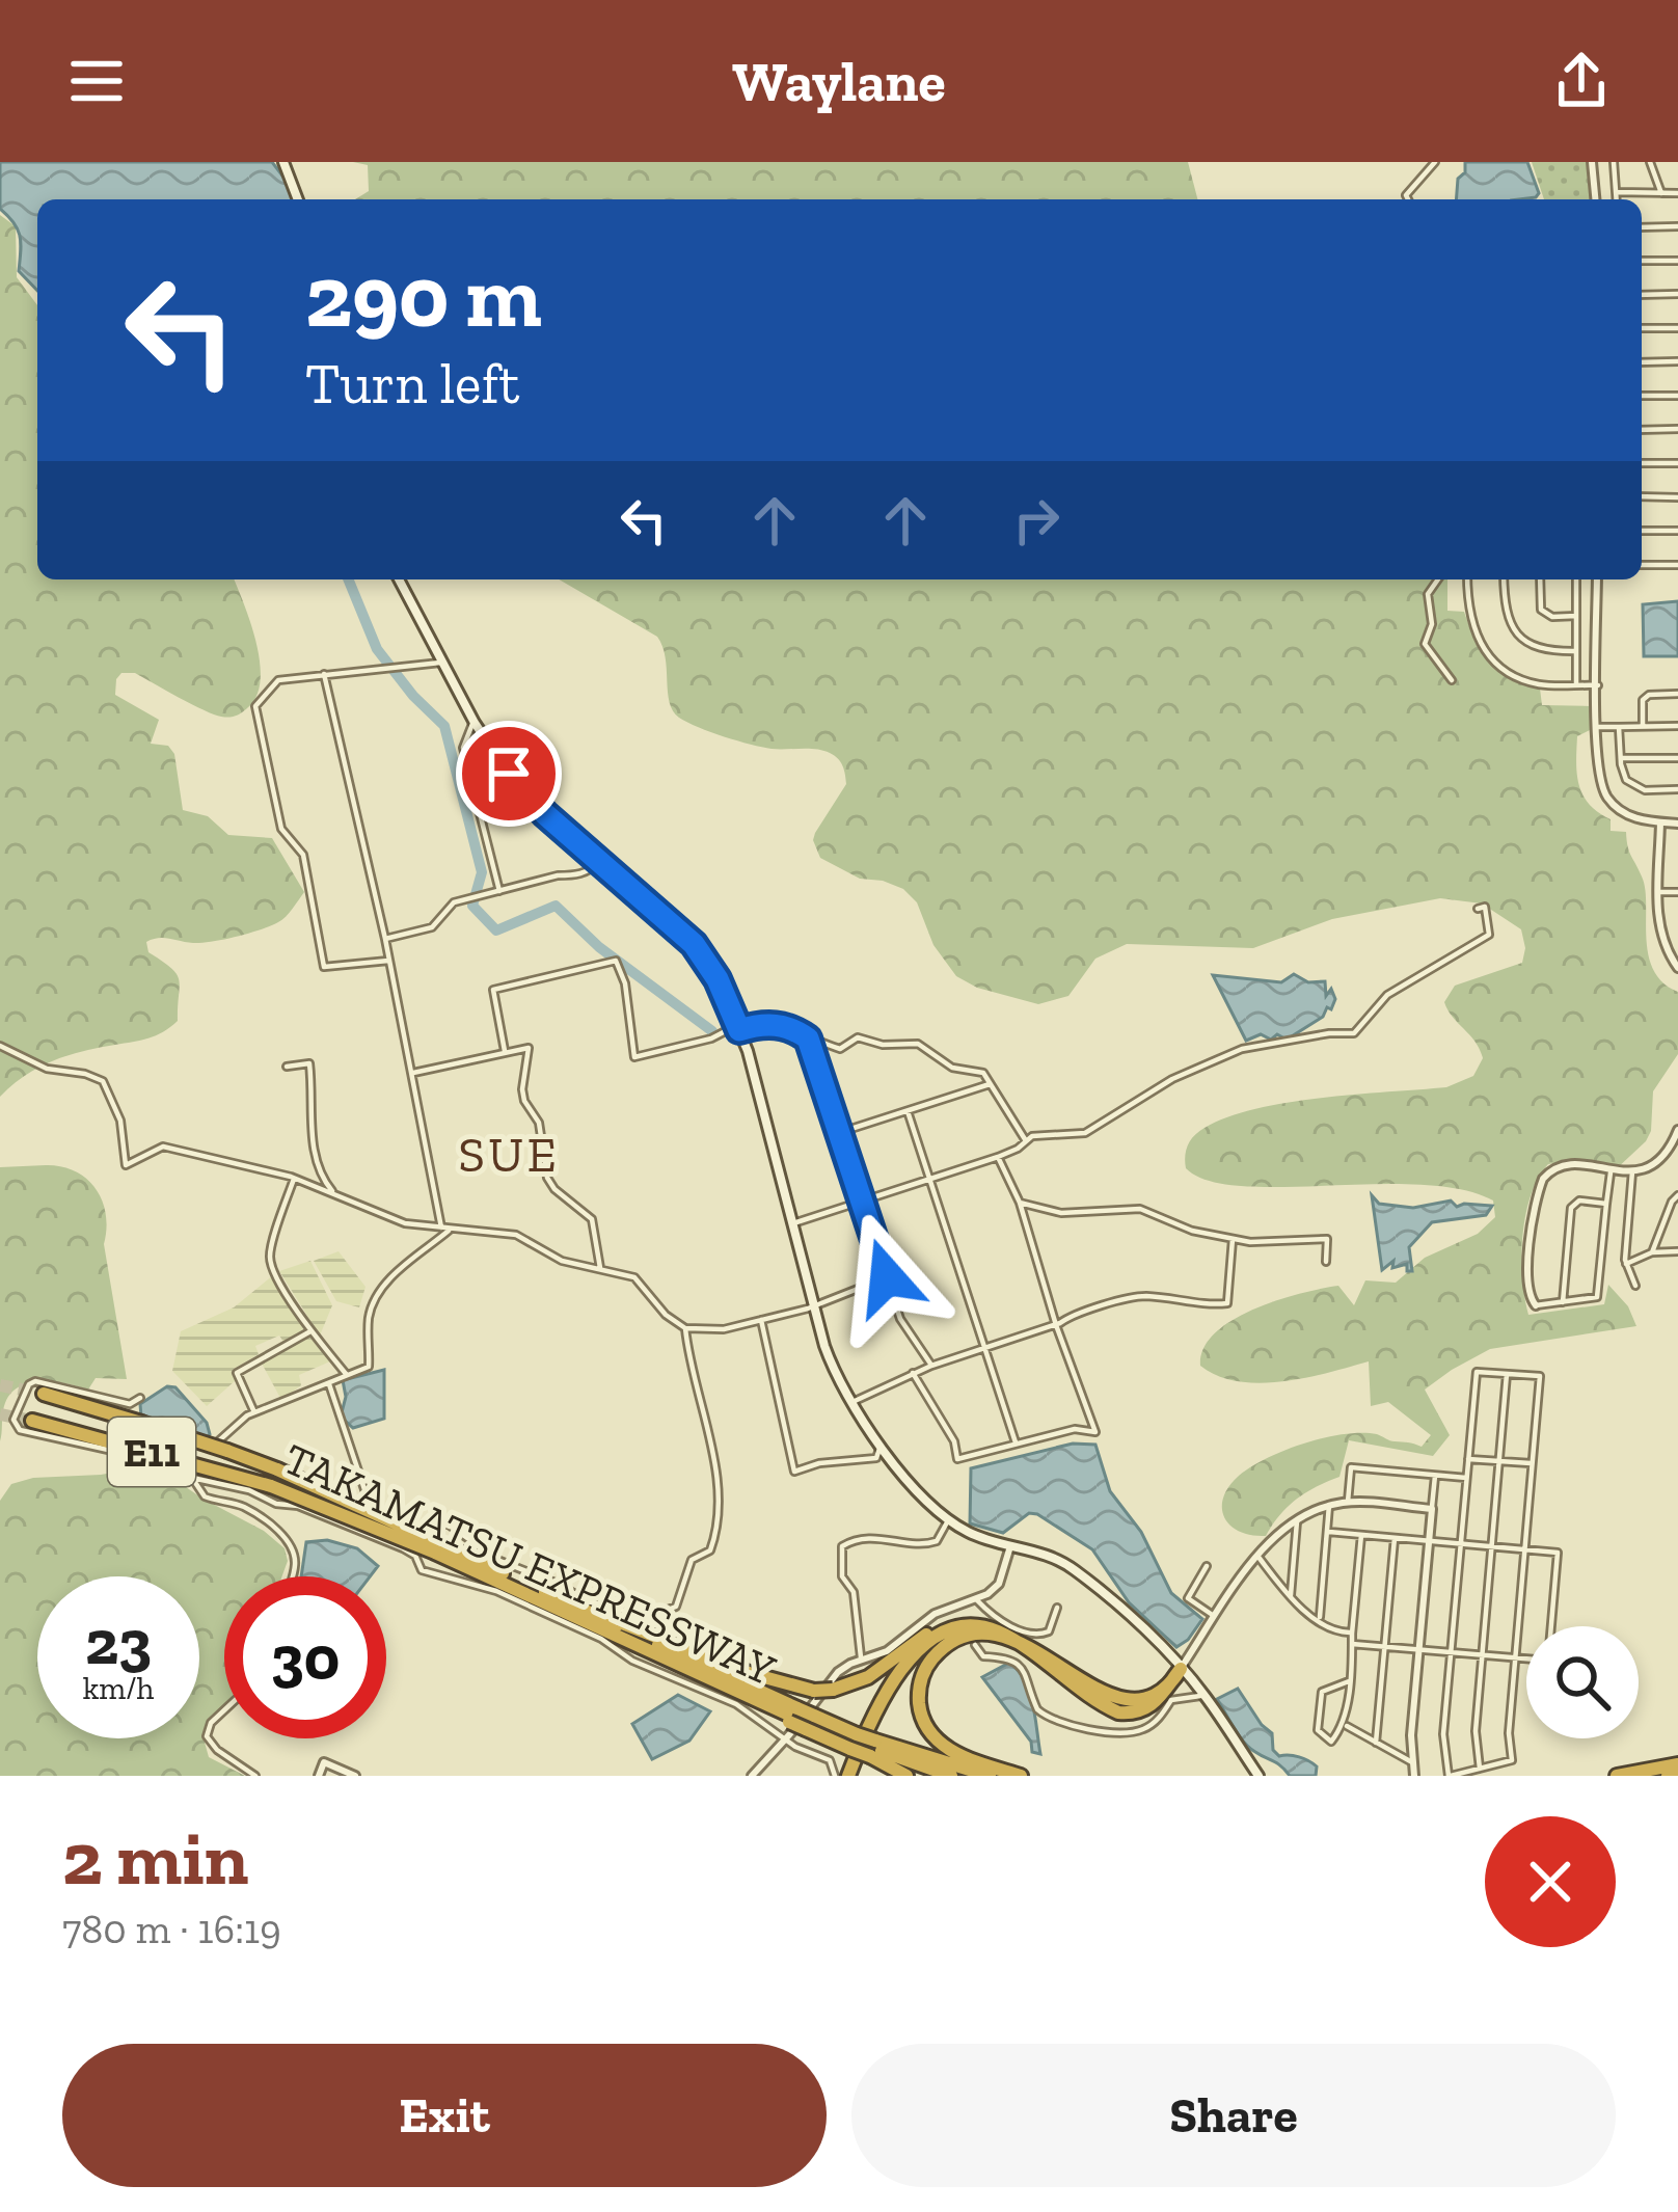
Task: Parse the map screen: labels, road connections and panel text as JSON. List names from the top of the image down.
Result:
{
  "streets": {
    "highway": ["E11", "TAKAMATSU EXPRESSWAY"]
  },
  "districts": ["SUE"],
  "page": {
    "header": "Waylane",
    "turn": ["290 m", "Turn left"],
    "speed": "23 km/h",
    "limit": "30",
    "heading": ["2 min", "780 m · 16:19"],
    "buttons": ["Exit", "Share"]
  }
}
